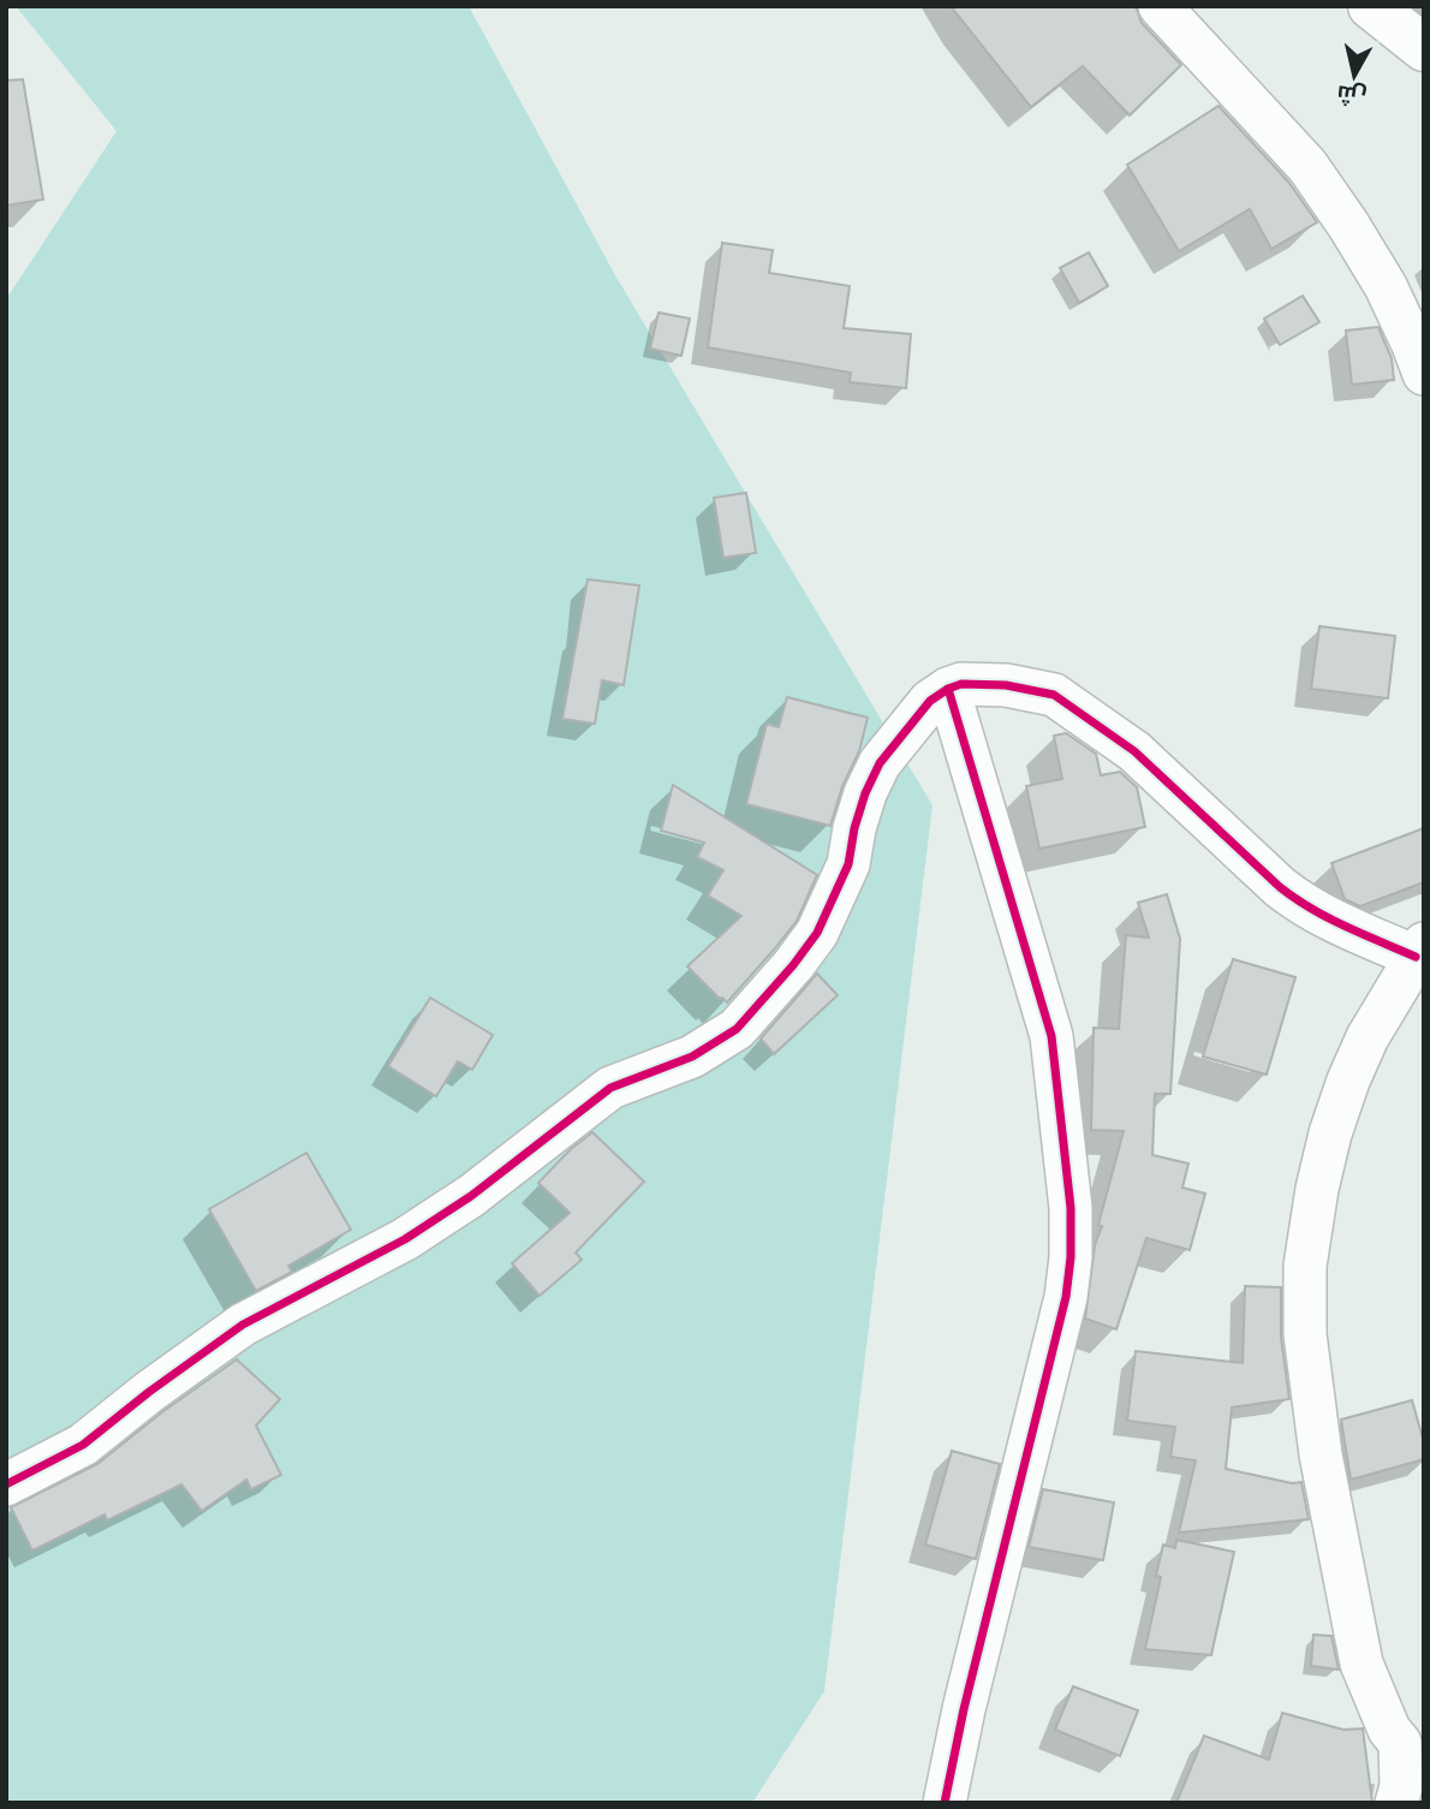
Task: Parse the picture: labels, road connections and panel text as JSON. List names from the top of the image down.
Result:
{
  "north": "bottom"
}
